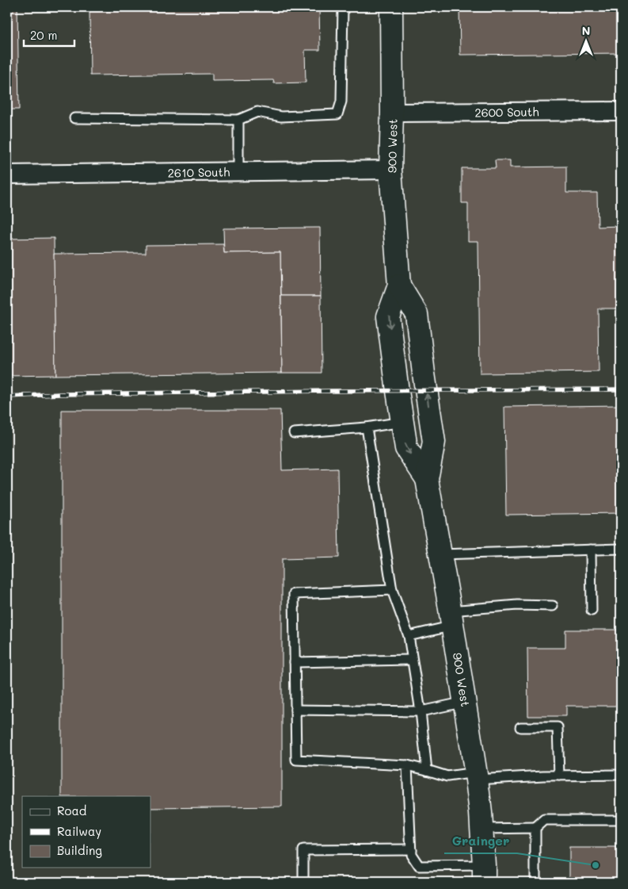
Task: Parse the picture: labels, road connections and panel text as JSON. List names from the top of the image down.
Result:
{
  "streets": {
    "main road": ["900 West"],
    "street": ["2600 South", "2610 South"]
  },
  "crossings": [
    ["2600 South", "900 West"],
    ["900 West", "2610 South"]
  ],
  "places": ["Grainger"],
  "legend": ["Road", "Railway", "Building"],
  "scale_bar": "20 m",
  "north": "top"
}
